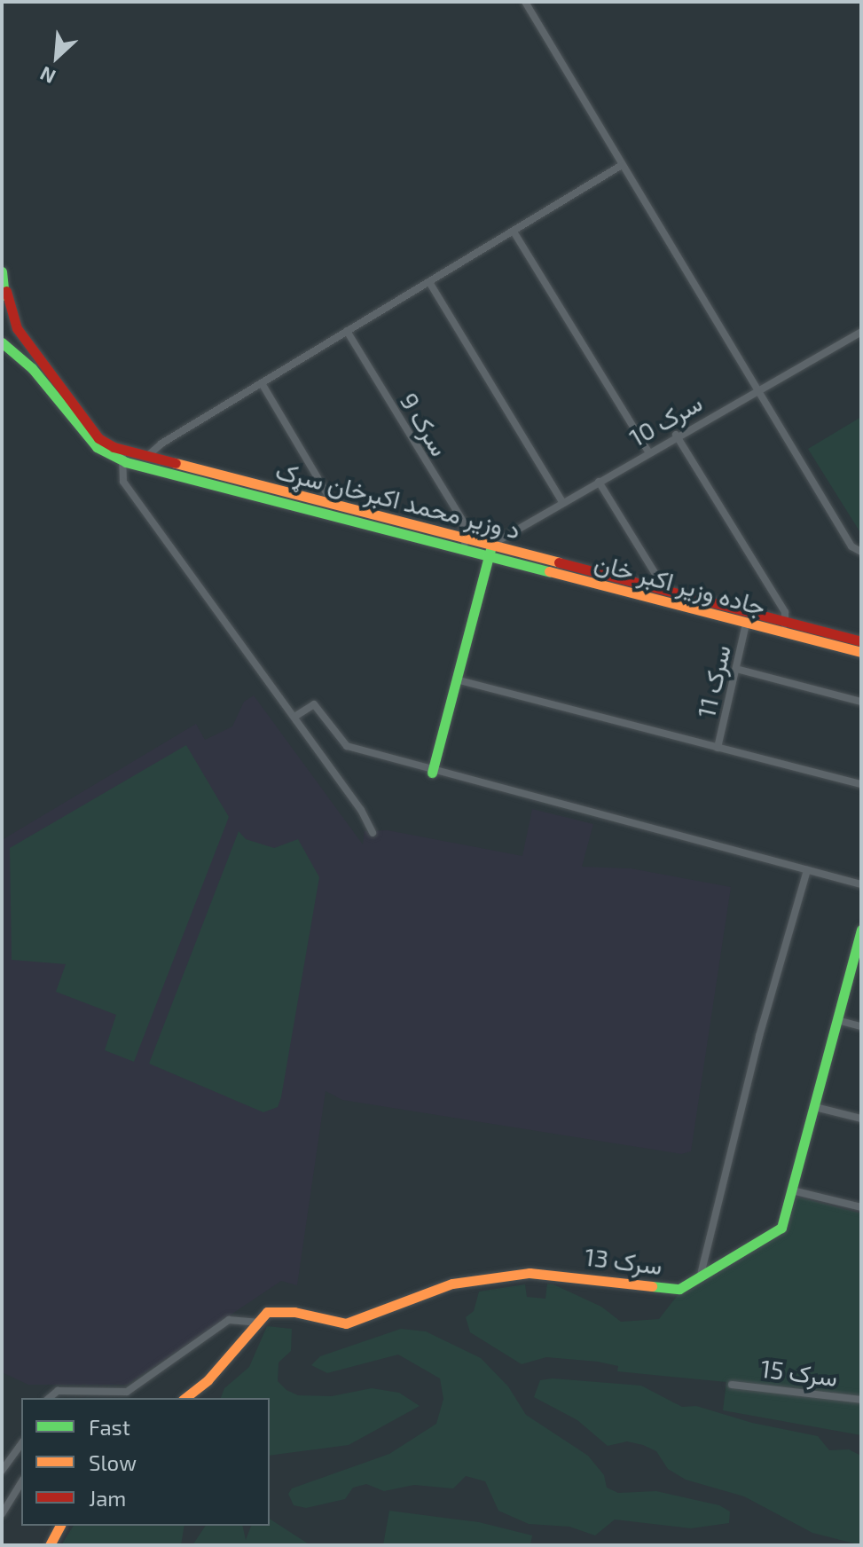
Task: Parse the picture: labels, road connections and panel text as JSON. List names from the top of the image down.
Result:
{
  "streets": {
    "main road": ["د وزیر محمد اکبرخان سړک", "جاده وزیر اکبر خان", "سرک 13"],
    "street": [
      "سرک 10",
      "سرک 9",
      "سرک 11",
      "سرک 15"
    ]
  },
  "crossings": [
    ["سرک 10", "د وزیر محمد اکبرخان سړک"],
    ["سرک 9", "د وزیر محمد اکبرخان سړک"],
    ["د وزیر محمد اکبرخان سړک", "جاده وزیر اکبر خان"],
    ["جاده وزیر اکبر خان", "سرک 11"]
  ],
  "legend": ["Fast", "Slow", "Jam"],
  "north": "bottom left"
}
